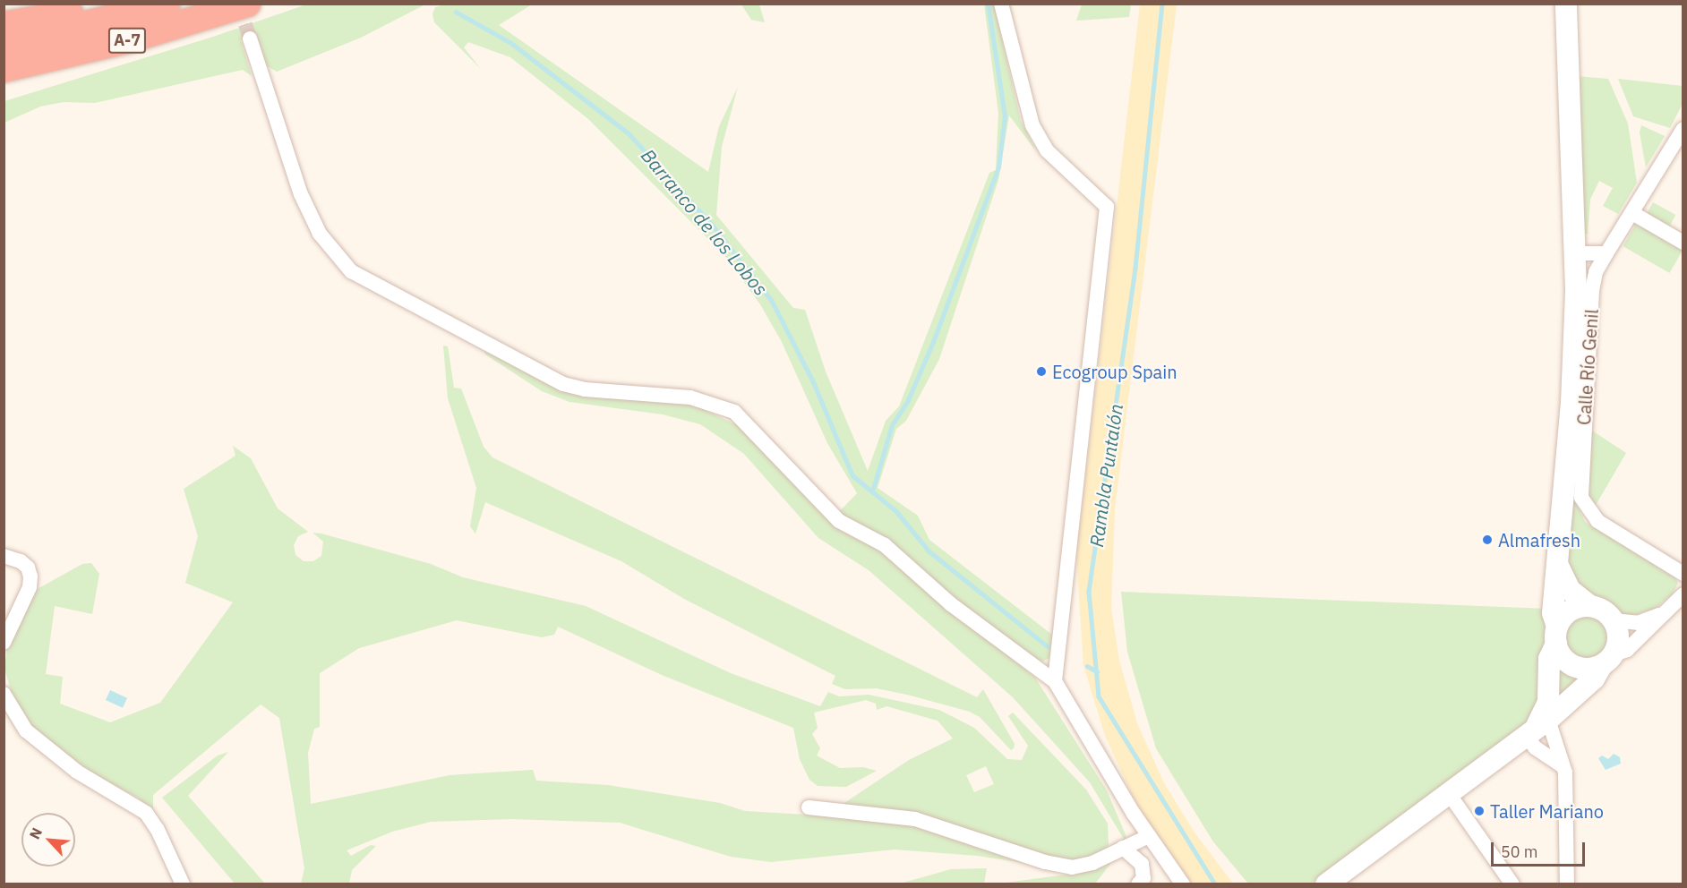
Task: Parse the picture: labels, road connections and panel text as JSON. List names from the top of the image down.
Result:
{
  "streets": {
    "highway": ["A-7"],
    "street": ["Calle Río Genil"]
  },
  "water": ["Barranco de los Lobos", "Rambla Puntalón"],
  "places": ["Ecogroup Spain", "Almafresh", "Taller Mariano"],
  "scale_bar": "50 m",
  "north": "top left"
}
